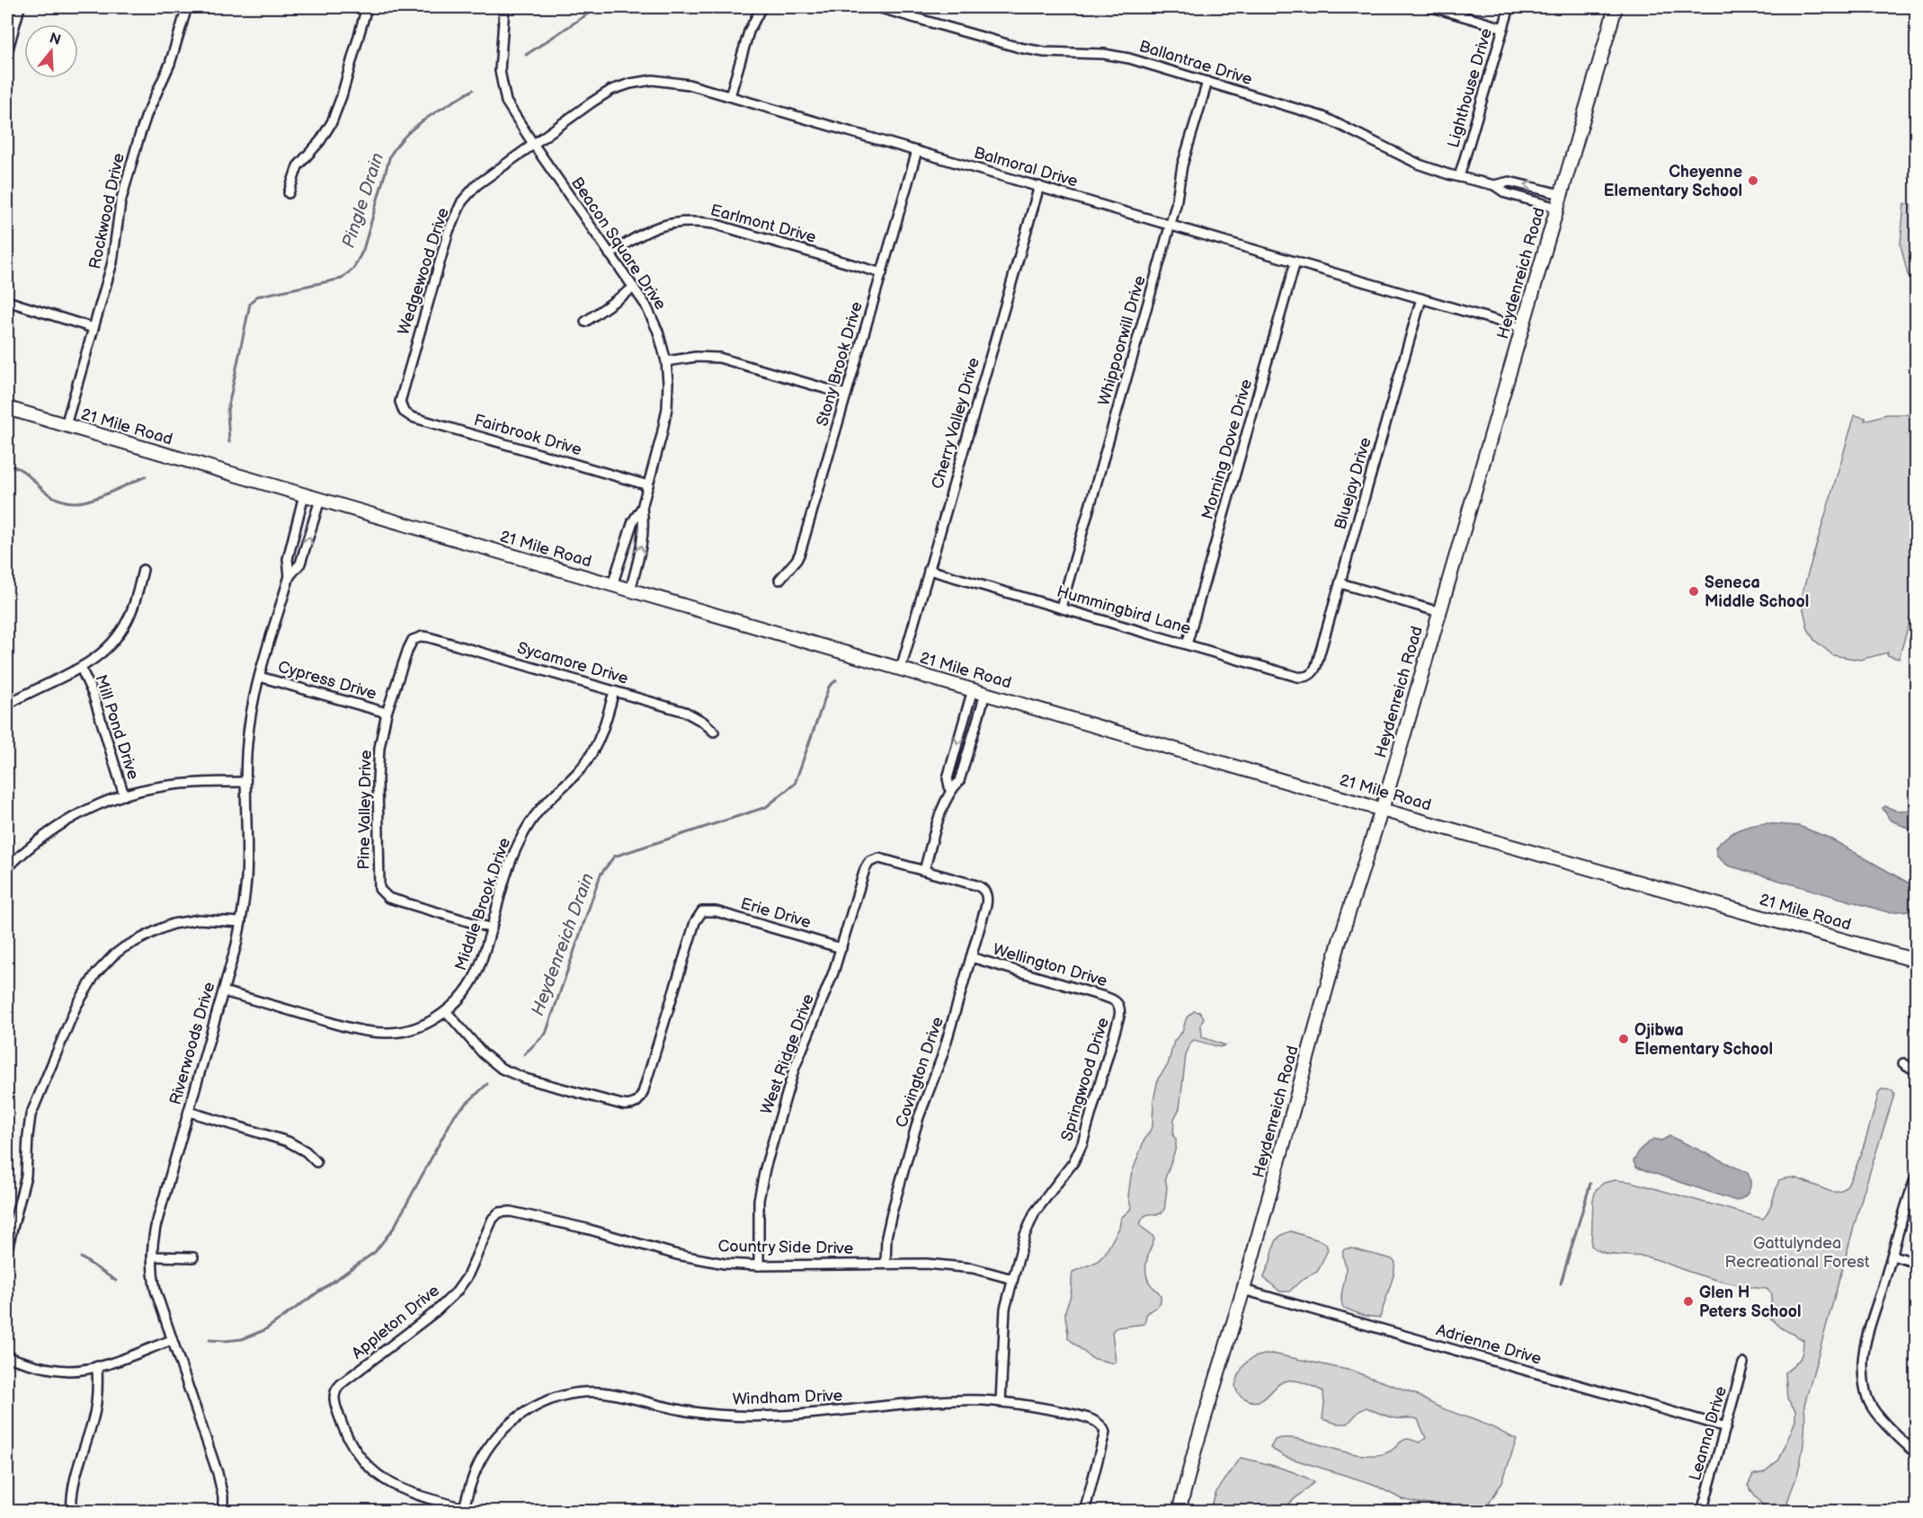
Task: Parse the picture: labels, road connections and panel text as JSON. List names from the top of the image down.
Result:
{
  "streets": {
    "street": [
      "Ballantrae Drive",
      "Lighthouse Drive",
      "Balmoral Drive",
      "Rockwood Drive",
      "Earlmont Drive",
      "Beacon Square Drive",
      "Wedgewood Drive",
      "Heydenreich Road",
      "Whippoorwill Drive",
      "Stony Brook Drive",
      "Cherry Valley Drive",
      "21 Mile Road",
      "Fairbrook Drive",
      "Morning Dove Drive",
      "Bluejay Drive",
      "Hummingbird Lane",
      "Sycamore Drive",
      "Cypress Drive",
      "Mill Pond Drive",
      "Pine Valley Drive",
      "Middle Brook Drive",
      "Erie Drive",
      "Wellington Drive",
      "Riverwoods Drive",
      "West Ridge Drive",
      "Covington Drive",
      "Springwood Drive",
      "Country Side Drive",
      "Appleton Drive",
      "Adrienne Drive",
      "Windham Drive",
      "Leanna Drive"
    ]
  },
  "crossings": [
    ["Ballantrae Drive", "Lighthouse Drive"],
    ["Ballantrae Drive", "Heydenreich Road"],
    ["Ballantrae Drive", "Whippoorwill Drive"],
    ["Balmoral Drive", "Beacon Square Drive"],
    ["Balmoral Drive", "Wedgewood Drive"],
    ["Balmoral Drive", "Heydenreich Road"],
    ["Balmoral Drive", "Whippoorwill Drive"],
    ["Balmoral Drive", "Stony Brook Drive"],
    ["Balmoral Drive", "Cherry Valley Drive"],
    ["Balmoral Drive", "Morning Dove Drive"],
    ["Balmoral Drive", "Bluejay Drive"],
    ["Rockwood Drive", "21 Mile Road"],
    ["Earlmont Drive", "Beacon Square Drive"],
    ["Earlmont Drive", "Stony Brook Drive"],
    ["Beacon Square Drive", "Wedgewood Drive"],
    ["Beacon Square Drive", "21 Mile Road"],
    ["Beacon Square Drive", "Fairbrook Drive"],
    ["Wedgewood Drive", "Fairbrook Drive"],
    ["Heydenreich Road", "21 Mile Road"],
    ["Heydenreich Road", "Adrienne Drive"],
    ["Whippoorwill Drive", "Hummingbird Lane"],
    ["Cherry Valley Drive", "21 Mile Road"],
    ["Cherry Valley Drive", "Hummingbird Lane"],
    ["21 Mile Road", "Riverwoods Drive"],
    ["Morning Dove Drive", "Hummingbird Lane"],
    ["Bluejay Drive", "Hummingbird Lane"],
    ["Sycamore Drive", "Pine Valley Drive"],
    ["Sycamore Drive", "Middle Brook Drive"],
    ["Cypress Drive", "Pine Valley Drive"],
    ["Cypress Drive", "Riverwoods Drive"],
    ["Pine Valley Drive", "Middle Brook Drive"],
    ["Middle Brook Drive", "Erie Drive"],
    ["Middle Brook Drive", "Riverwoods Drive"],
    ["Erie Drive", "West Ridge Drive"],
    ["Wellington Drive", "Covington Drive"],
    ["Wellington Drive", "Springwood Drive"],
    ["West Ridge Drive", "Covington Drive"],
    ["West Ridge Drive", "Country Side Drive"],
    ["Covington Drive", "Country Side Drive"],
    ["Springwood Drive", "Country Side Drive"],
    ["Springwood Drive", "Windham Drive"],
    ["Country Side Drive", "Appleton Drive"],
    ["Appleton Drive", "Windham Drive"],
    ["Adrienne Drive", "Leanna Drive"]
  ],
  "water": ["Pingle Drain", "Heydenreich Drain"],
  "parks": ["Gattulyndea Recreational Forest"],
  "places": [
    "Cheyenne Elementary School",
    "Seneca Middle School",
    "Ojibwa Elementary School",
    "Glen H Peters School"
  ],
  "north": "top"
}
